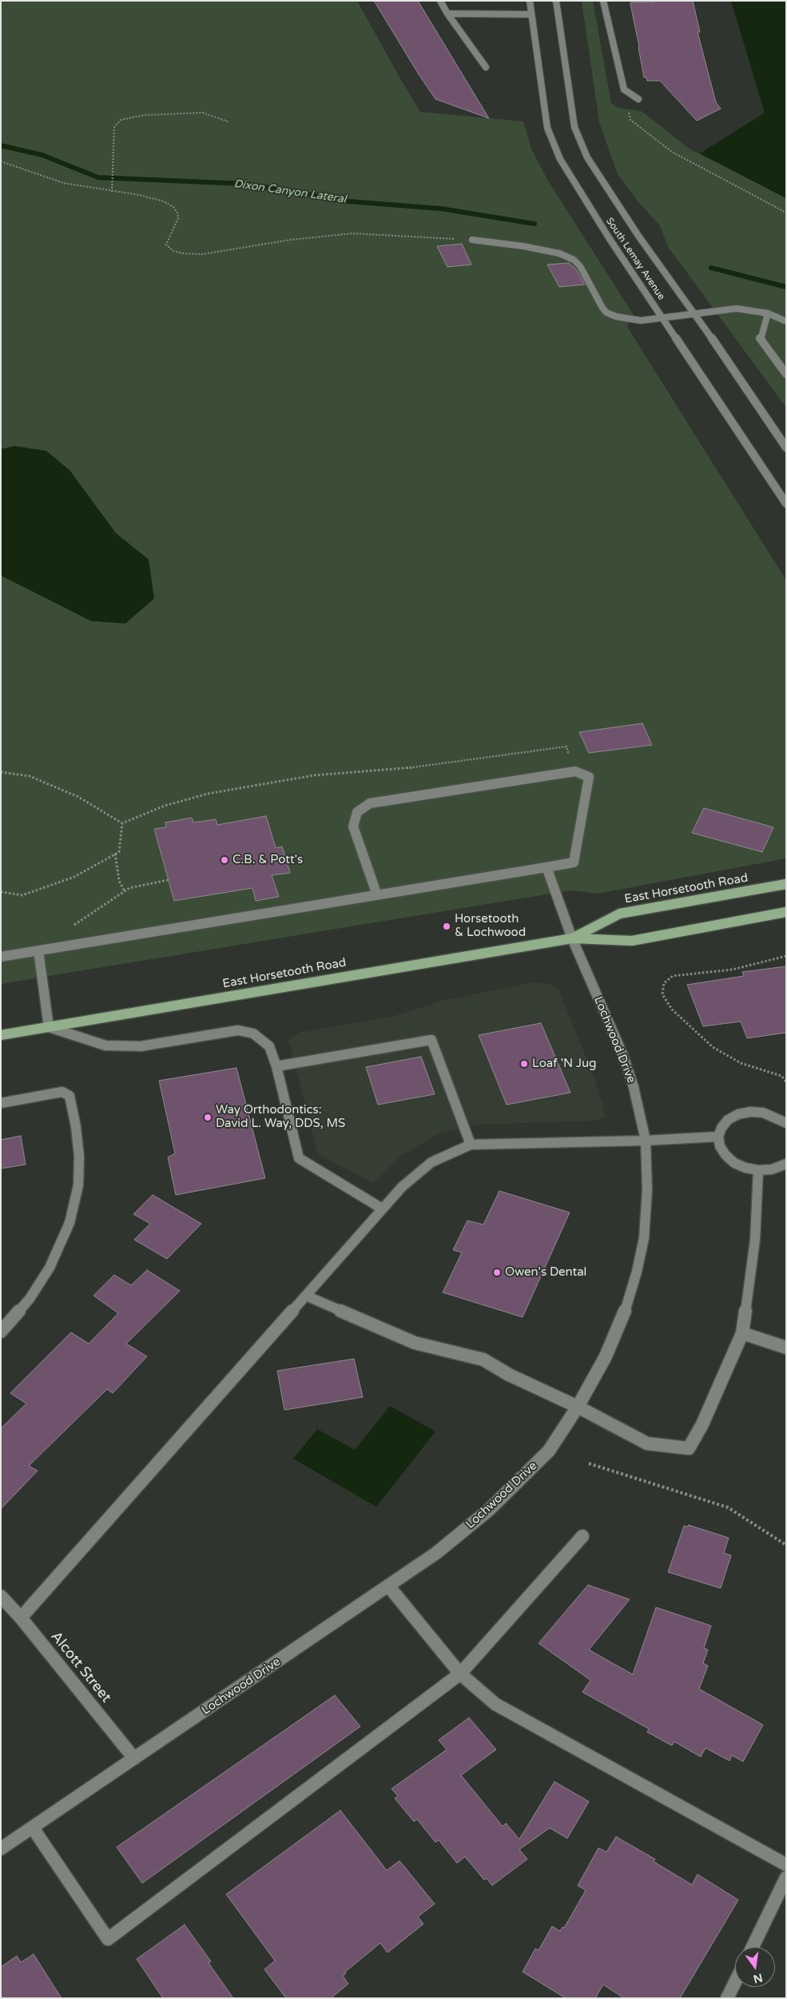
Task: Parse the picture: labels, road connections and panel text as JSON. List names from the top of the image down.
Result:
{
  "streets": {
    "main road": [
      "South Lemay Avenue",
      "East Horsetooth Road",
      "Lochwood Drive",
      "Alcott Street"
    ]
  },
  "crossings": [
    ["East Horsetooth Road", "Lochwood Drive"],
    ["Lochwood Drive", "Alcott Street"]
  ],
  "water": ["Dixon Canyon Lateral"],
  "places": [
    "C.B. & Pott's",
    "Horsetooth & Lochwood",
    "Loaf 'N Jug",
    "Way Orthodontics: David L. Way, DDS, MS",
    "Owen's Dental"
  ],
  "north": "bottom"
}
